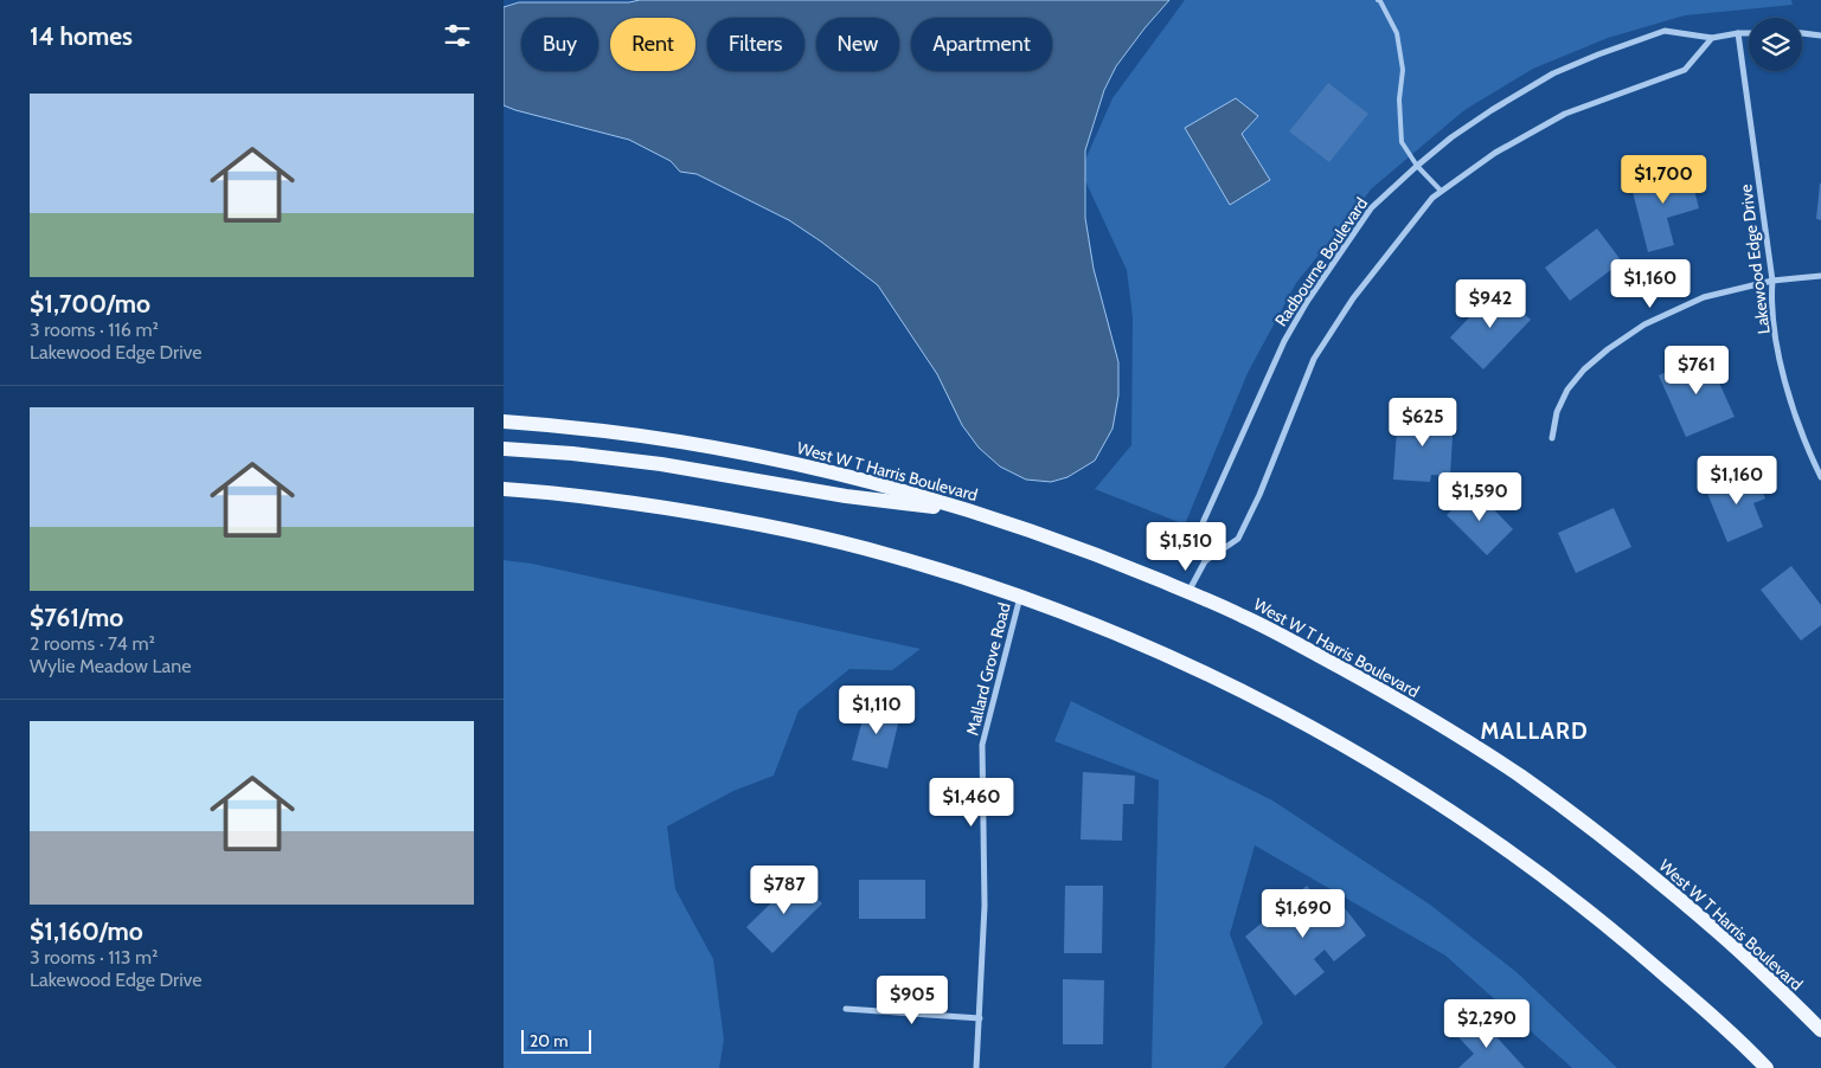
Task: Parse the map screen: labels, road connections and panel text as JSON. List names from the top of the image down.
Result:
{
  "streets": {
    "main road": ["West W T Harris Boulevard"],
    "street": ["Lakewood Edge Drive", "Radbourne Boulevard", "Mallard Grove Road"]
  },
  "crossings": [
    ["Lakewood Edge Drive", "Radbourne Boulevard"]
  ],
  "districts": ["MALLARD"],
  "scale_bar": "20 m",
  "page": {
    "heading": "14 homes",
    "chip": [
      "Buy",
      "Rent",
      "Filters",
      "New",
      "Apartment"
    ],
    "list": [
      {
        "name": "$1,700/mo",
        "note": "3 rooms · 116 m² · Lakewood Edge Drive"
      },
      {
        "name": "$761/mo",
        "note": "2 rooms · 74 m² · Wylie Meadow Lane"
      },
      {
        "name": "$1,160/mo",
        "note": "3 rooms · 113 m² · Lakewood Edge Drive"
      }
    ],
    "price": [
      "$1,700",
      "$1,160",
      "$942",
      "$761",
      "$625",
      "$1,160",
      "$1,590",
      "$1,510",
      "$1,110",
      "$1,460",
      "$787",
      "$1,690",
      "$905",
      "$2,290"
    ],
    "scale": "20 m"
  }
}
